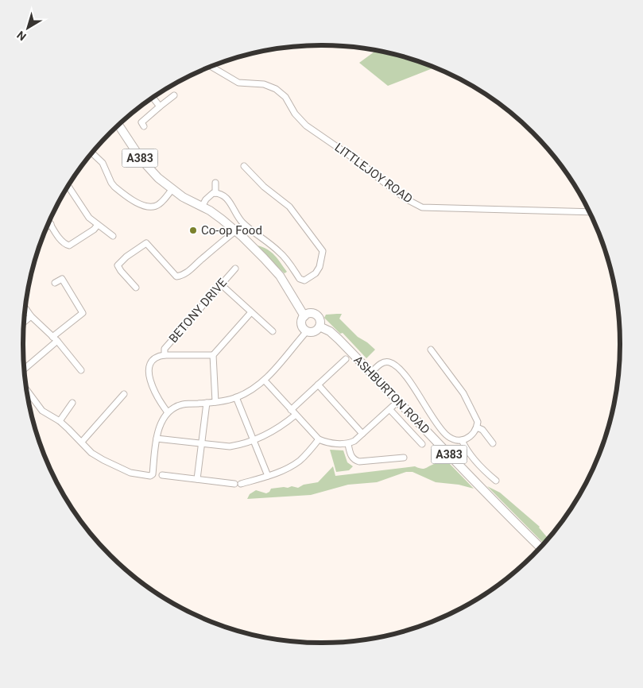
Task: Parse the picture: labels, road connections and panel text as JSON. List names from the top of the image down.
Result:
{
  "streets": {
    "main road": ["A383", "ASHBURTON ROAD"],
    "street": ["LITTLEJOY ROAD", "BETONY DRIVE"]
  },
  "crossings": [
    ["A383", "ASHBURTON ROAD"]
  ],
  "places": ["Co-op Food"],
  "north": "bottom left"
}
